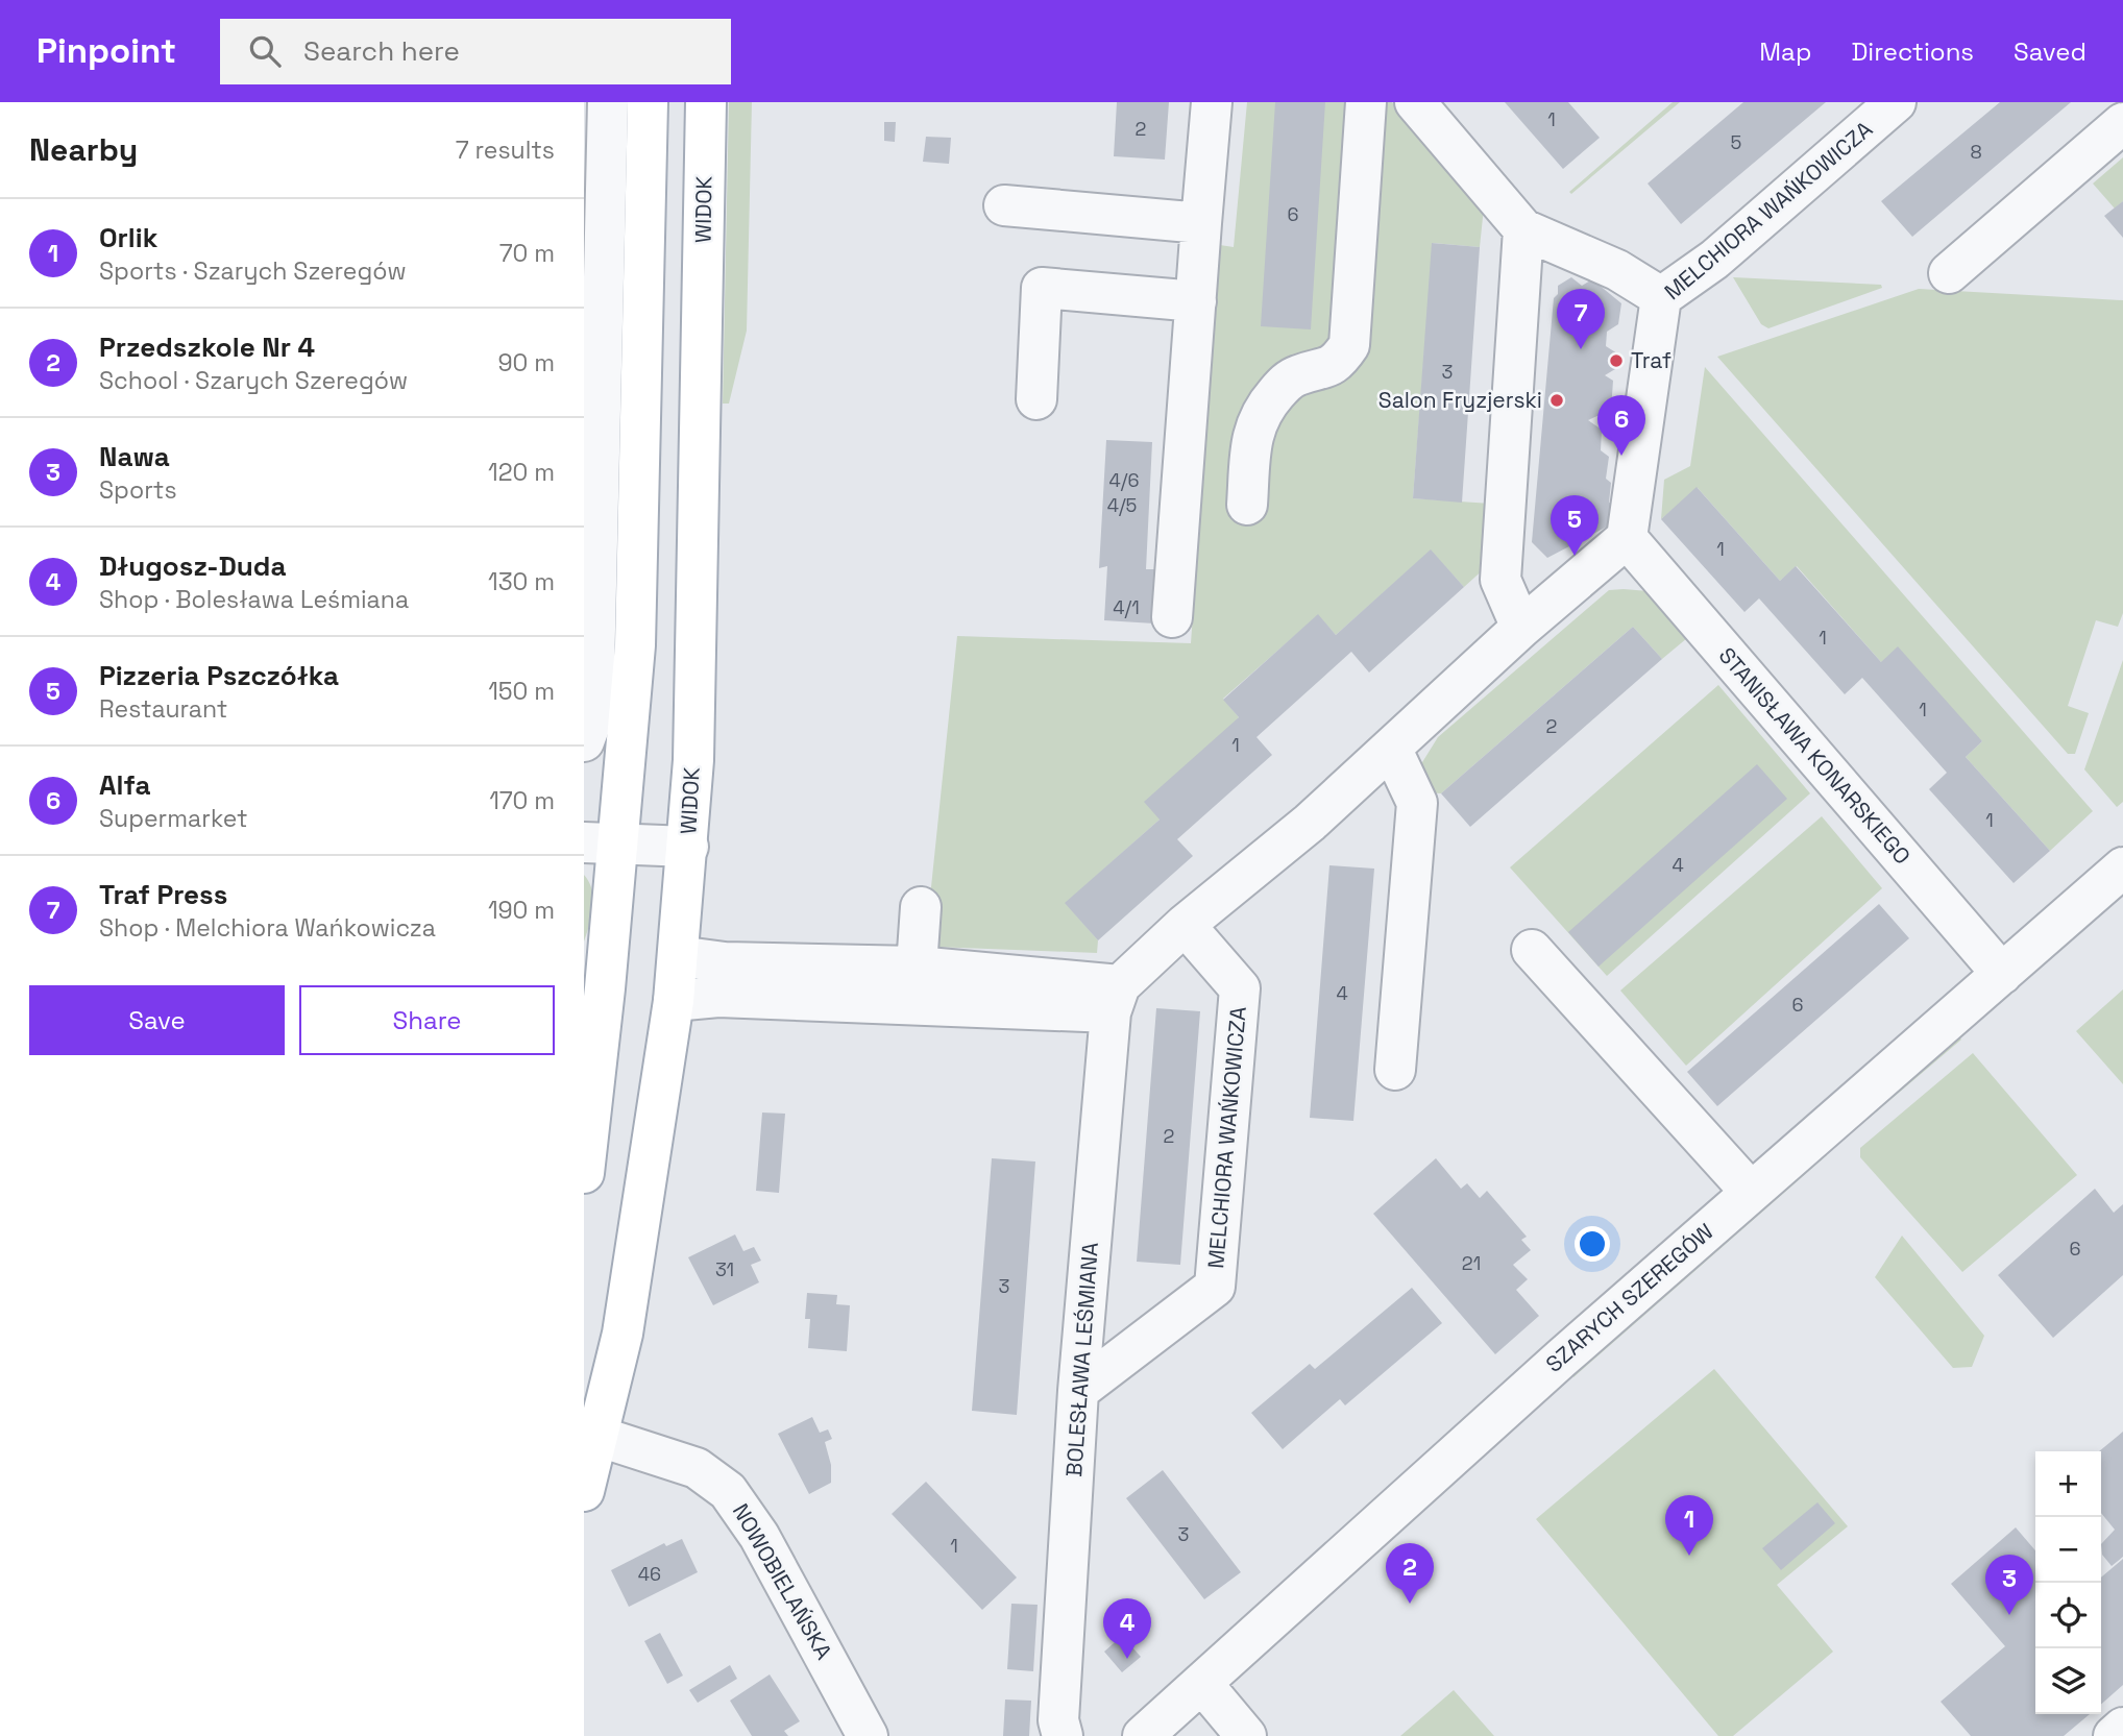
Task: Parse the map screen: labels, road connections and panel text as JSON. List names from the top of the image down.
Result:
{
  "streets": {
    "main road": ["WIDOK"],
    "street": [
      "MELCHIORA WAŃKOWICZA",
      "STANISŁAWA KONARSKIEGO",
      "SZARYCH SZEREGÓW",
      "BOLESŁAWA LEŚMIANA",
      "NOWOBIELAŃSKA"
    ]
  },
  "crossings": [
    ["WIDOK", "NOWOBIELAŃSKA"],
    ["MELCHIORA WAŃKOWICZA", "STANISŁAWA KONARSKIEGO"],
    ["MELCHIORA WAŃKOWICZA", "BOLESŁAWA LEŚMIANA"],
    ["STANISŁAWA KONARSKIEGO", "SZARYCH SZEREGÓW"]
  ],
  "places": ["Traf", "Salon Fryzjerski"],
  "house_numbers": [
    "1",
    "2",
    "5",
    "8",
    "6",
    "3",
    "4/6",
    "4/5",
    "1",
    "4/1",
    "1",
    "1",
    "2",
    "1",
    "1",
    "4",
    "4",
    "6",
    "2",
    "6",
    "21",
    "31",
    "3",
    "3",
    "1",
    "46"
  ],
  "page": {
    "header": "Pinpoint",
    "search": "Search here",
    "nav": ["Map", "Directions", "Saved"],
    "heading": ["Nearby", "7 results"],
    "list": [
      {
        "mark": "1",
        "name": "Orlik",
        "note": "Sports · Szarych Szeregów",
        "value": "70 m"
      },
      {
        "mark": "2",
        "name": "Przedszkole Nr 4",
        "note": "School · Szarych Szeregów",
        "value": "90 m"
      },
      {
        "mark": "3",
        "name": "Nawa",
        "note": "Sports",
        "value": "120 m"
      },
      {
        "mark": "4",
        "name": "Długosz-Duda",
        "note": "Shop · Bolesława Leśmiana",
        "value": "130 m"
      },
      {
        "mark": "5",
        "name": "Pizzeria Pszczółka",
        "note": "Restaurant",
        "value": "150 m"
      },
      {
        "mark": "6",
        "name": "Alfa",
        "note": "Supermarket",
        "value": "170 m"
      },
      {
        "mark": "7",
        "name": "Traf Press",
        "note": "Shop · Melchiora Wańkowicza",
        "value": "190 m"
      }
    ],
    "pins": [
      "7",
      "6",
      "5",
      "1",
      "2",
      "3",
      "4"
    ],
    "buttons": ["Save", "Share"],
    "map_buttons": ["+", "−"]
  }
}
